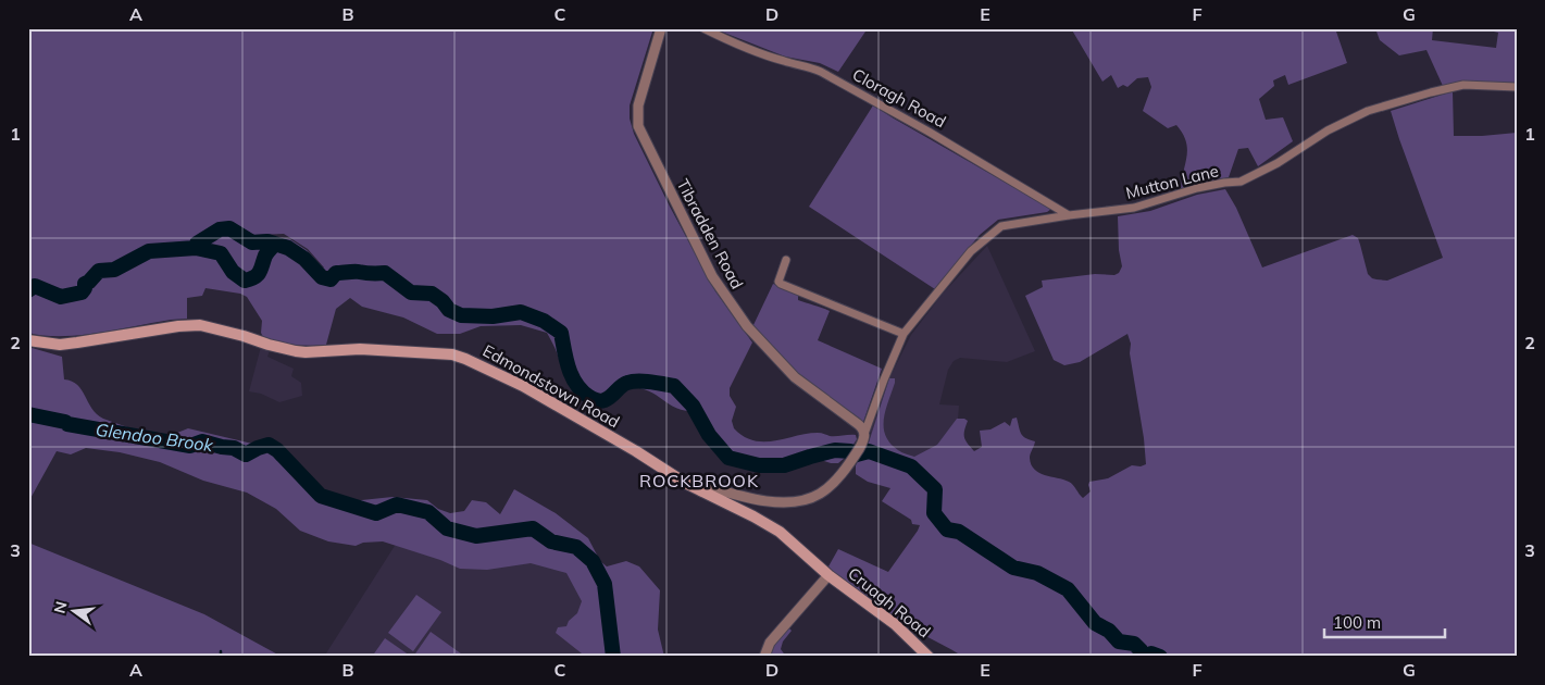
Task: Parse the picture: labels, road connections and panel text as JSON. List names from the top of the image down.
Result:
{
  "streets": {
    "main road": ["Edmondstown Road", "Cruagh Road"],
    "street": ["Cloragh Road", "Mutton Lane", "Tibradden Road"]
  },
  "crossings": [
    ["Cloragh Road", "Mutton Lane"],
    ["Mutton Lane", "Tibradden Road"],
    ["Edmondstown Road", "Cruagh Road"]
  ],
  "districts": ["ROCKBROOK"],
  "water": ["Glendoo Brook"],
  "scale_bar": "100 m",
  "north": "left",
  "grid": {
    "columns": [
      "A",
      "B",
      "C",
      "D",
      "E",
      "F",
      "G"
    ],
    "rows": ["1", "2", "3"]
  }
}
